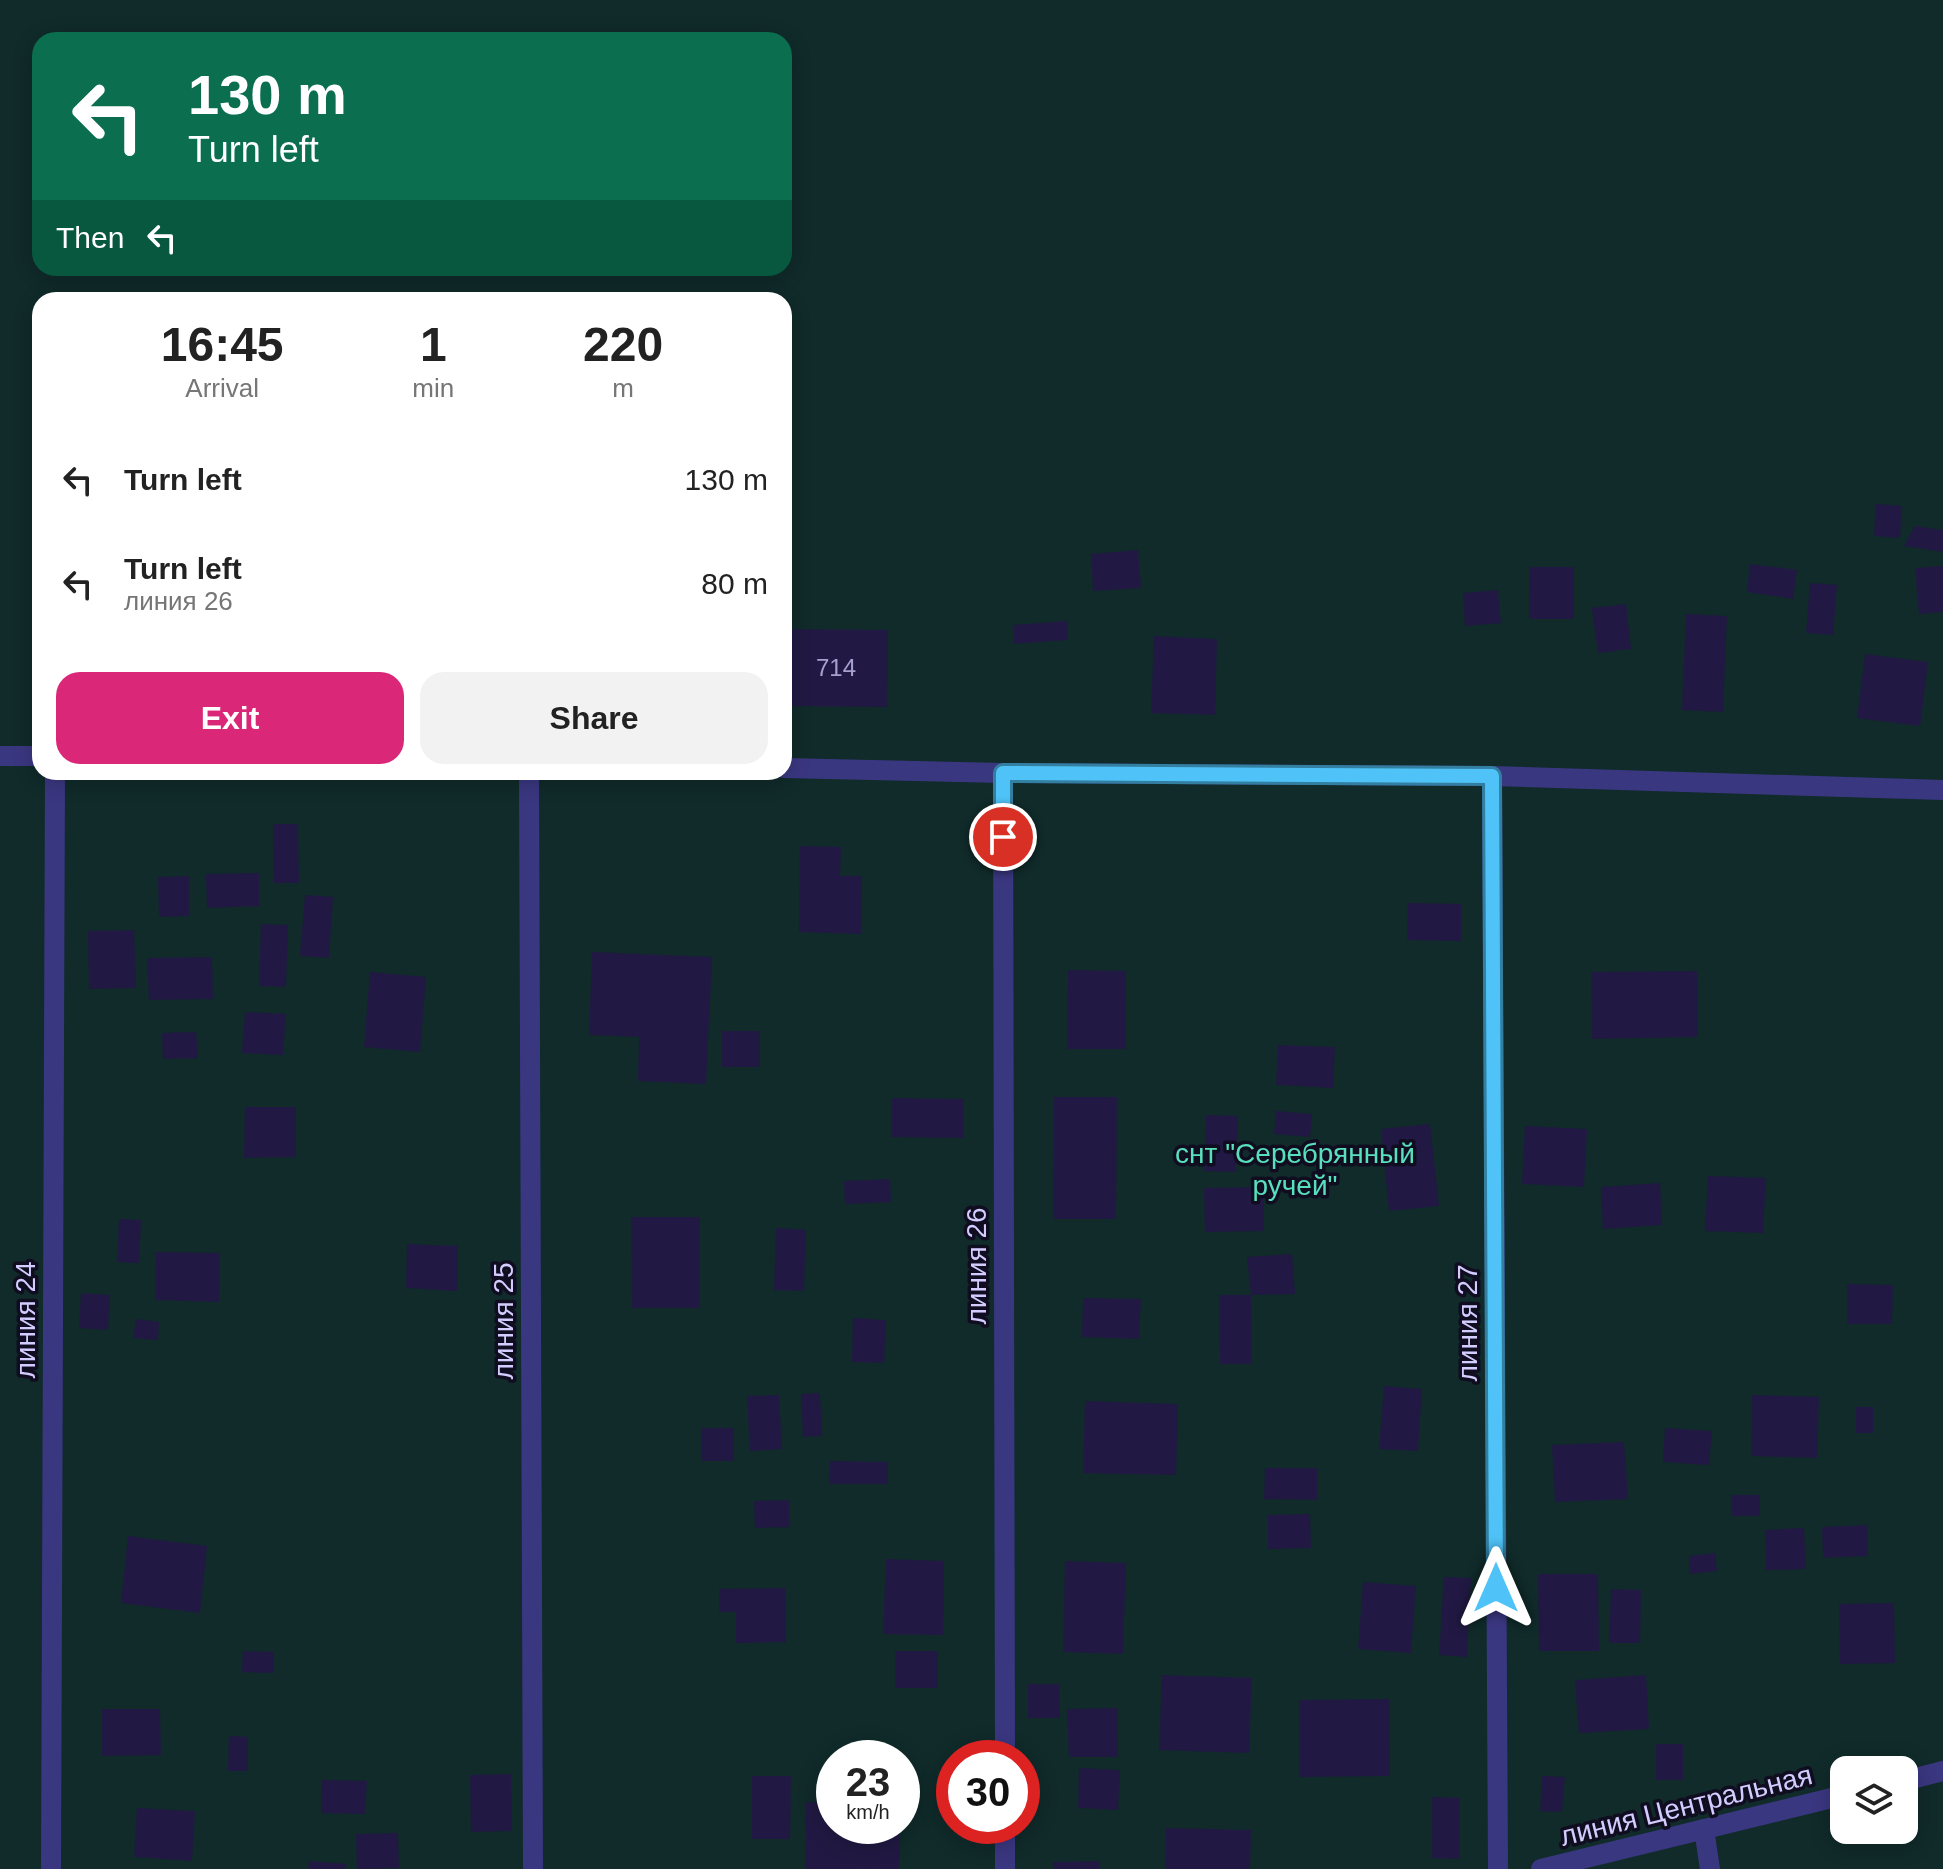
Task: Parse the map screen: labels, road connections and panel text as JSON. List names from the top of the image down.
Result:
{
  "streets": {
    "street": [
      "линия 26",
      "линия 24",
      "линия 25",
      "линия 27",
      "линия Центральная"
    ]
  },
  "parks": ["снт \"Серебрянный ручей\""],
  "house_numbers": ["714"],
  "page": {
    "turn": ["130 m", "Turn left"],
    "then": "Then",
    "eta": [
      "16:45",
      "Arrival",
      "1",
      "min",
      "220",
      "m"
    ],
    "list": [
      {
        "name": "Turn left",
        "value": "130 m"
      },
      {
        "name": "Turn left",
        "note": "линия 26",
        "value": "80 m"
      }
    ],
    "buttons": ["Exit", "Share"],
    "speed": "23 km/h",
    "limit": "30"
  }
}
